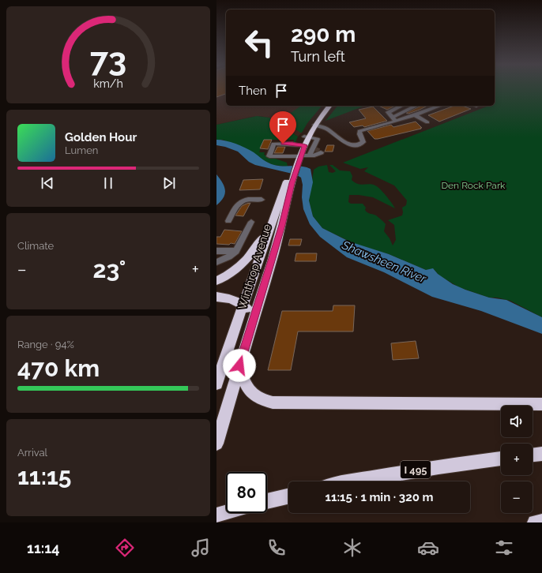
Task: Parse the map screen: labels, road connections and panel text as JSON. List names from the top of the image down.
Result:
{
  "streets": {
    "highway": ["Winthrop Avenue", "I 495"]
  },
  "water": ["Shawsheen River"],
  "parks": ["Den Rock Park"],
  "page": {
    "turn": ["290 m", "Turn left"],
    "then": "Then",
    "song": ["Golden Hour", "Lumen"],
    "tile": [
      "Climate",
      ["Range · 94%", "470 km"],
      ["Arrival", "11:15"]
    ],
    "heat": ["−", "23°", "+"],
    "map_buttons": ["+", "−"],
    "limit": "80",
    "trip": "11:15 · 1 min · 320 m",
    "tabs": "11:14",
    "gauge": ["73", "km/h"]
  }
}
